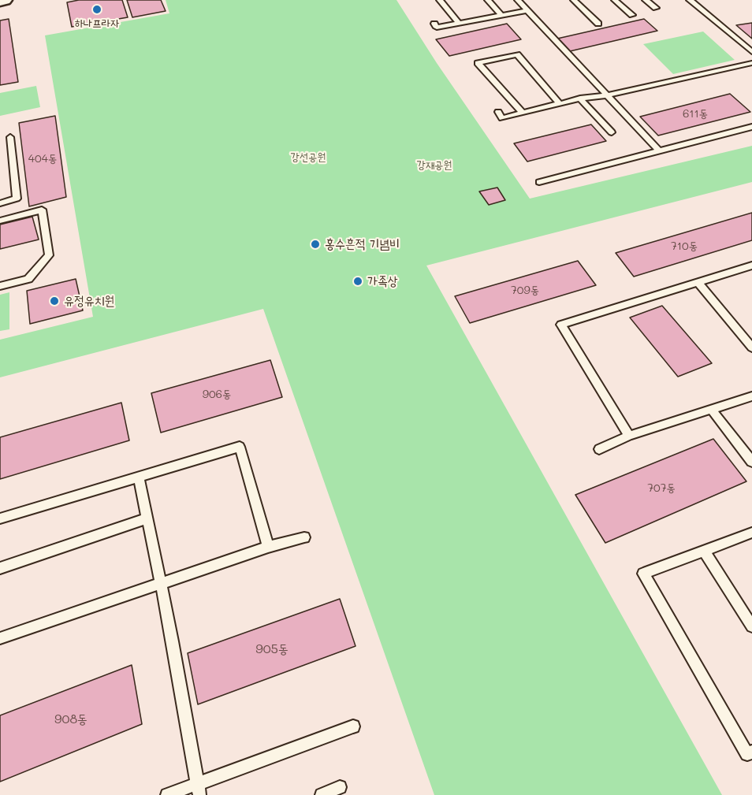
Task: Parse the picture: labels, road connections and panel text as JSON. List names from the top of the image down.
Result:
{
  "parks": ["강선공원", "강재공원"],
  "places": [
    "하나프라자",
    "홍수흔적 기념비",
    "가족상",
    "유정유치원"
  ],
  "house_numbers": [
    "611동",
    "404동",
    "710동",
    "709동",
    "906동",
    "707동",
    "905동",
    "908동"
  ]
}
